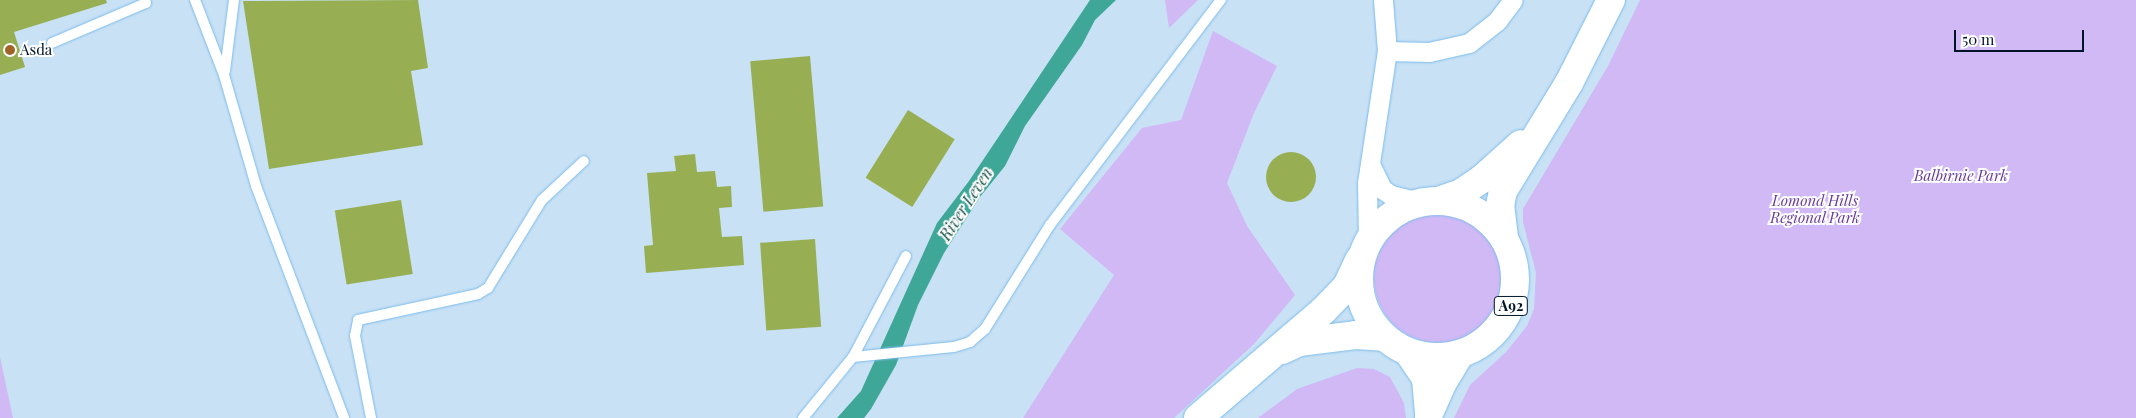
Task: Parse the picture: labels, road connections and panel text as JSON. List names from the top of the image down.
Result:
{
  "streets": {
    "highway": ["A92"]
  },
  "water": ["River Leven"],
  "parks": ["Balbirnie Park", "Lomond Hills Regional Park"],
  "places": ["Asda"],
  "scale_bar": "50 m"
}
